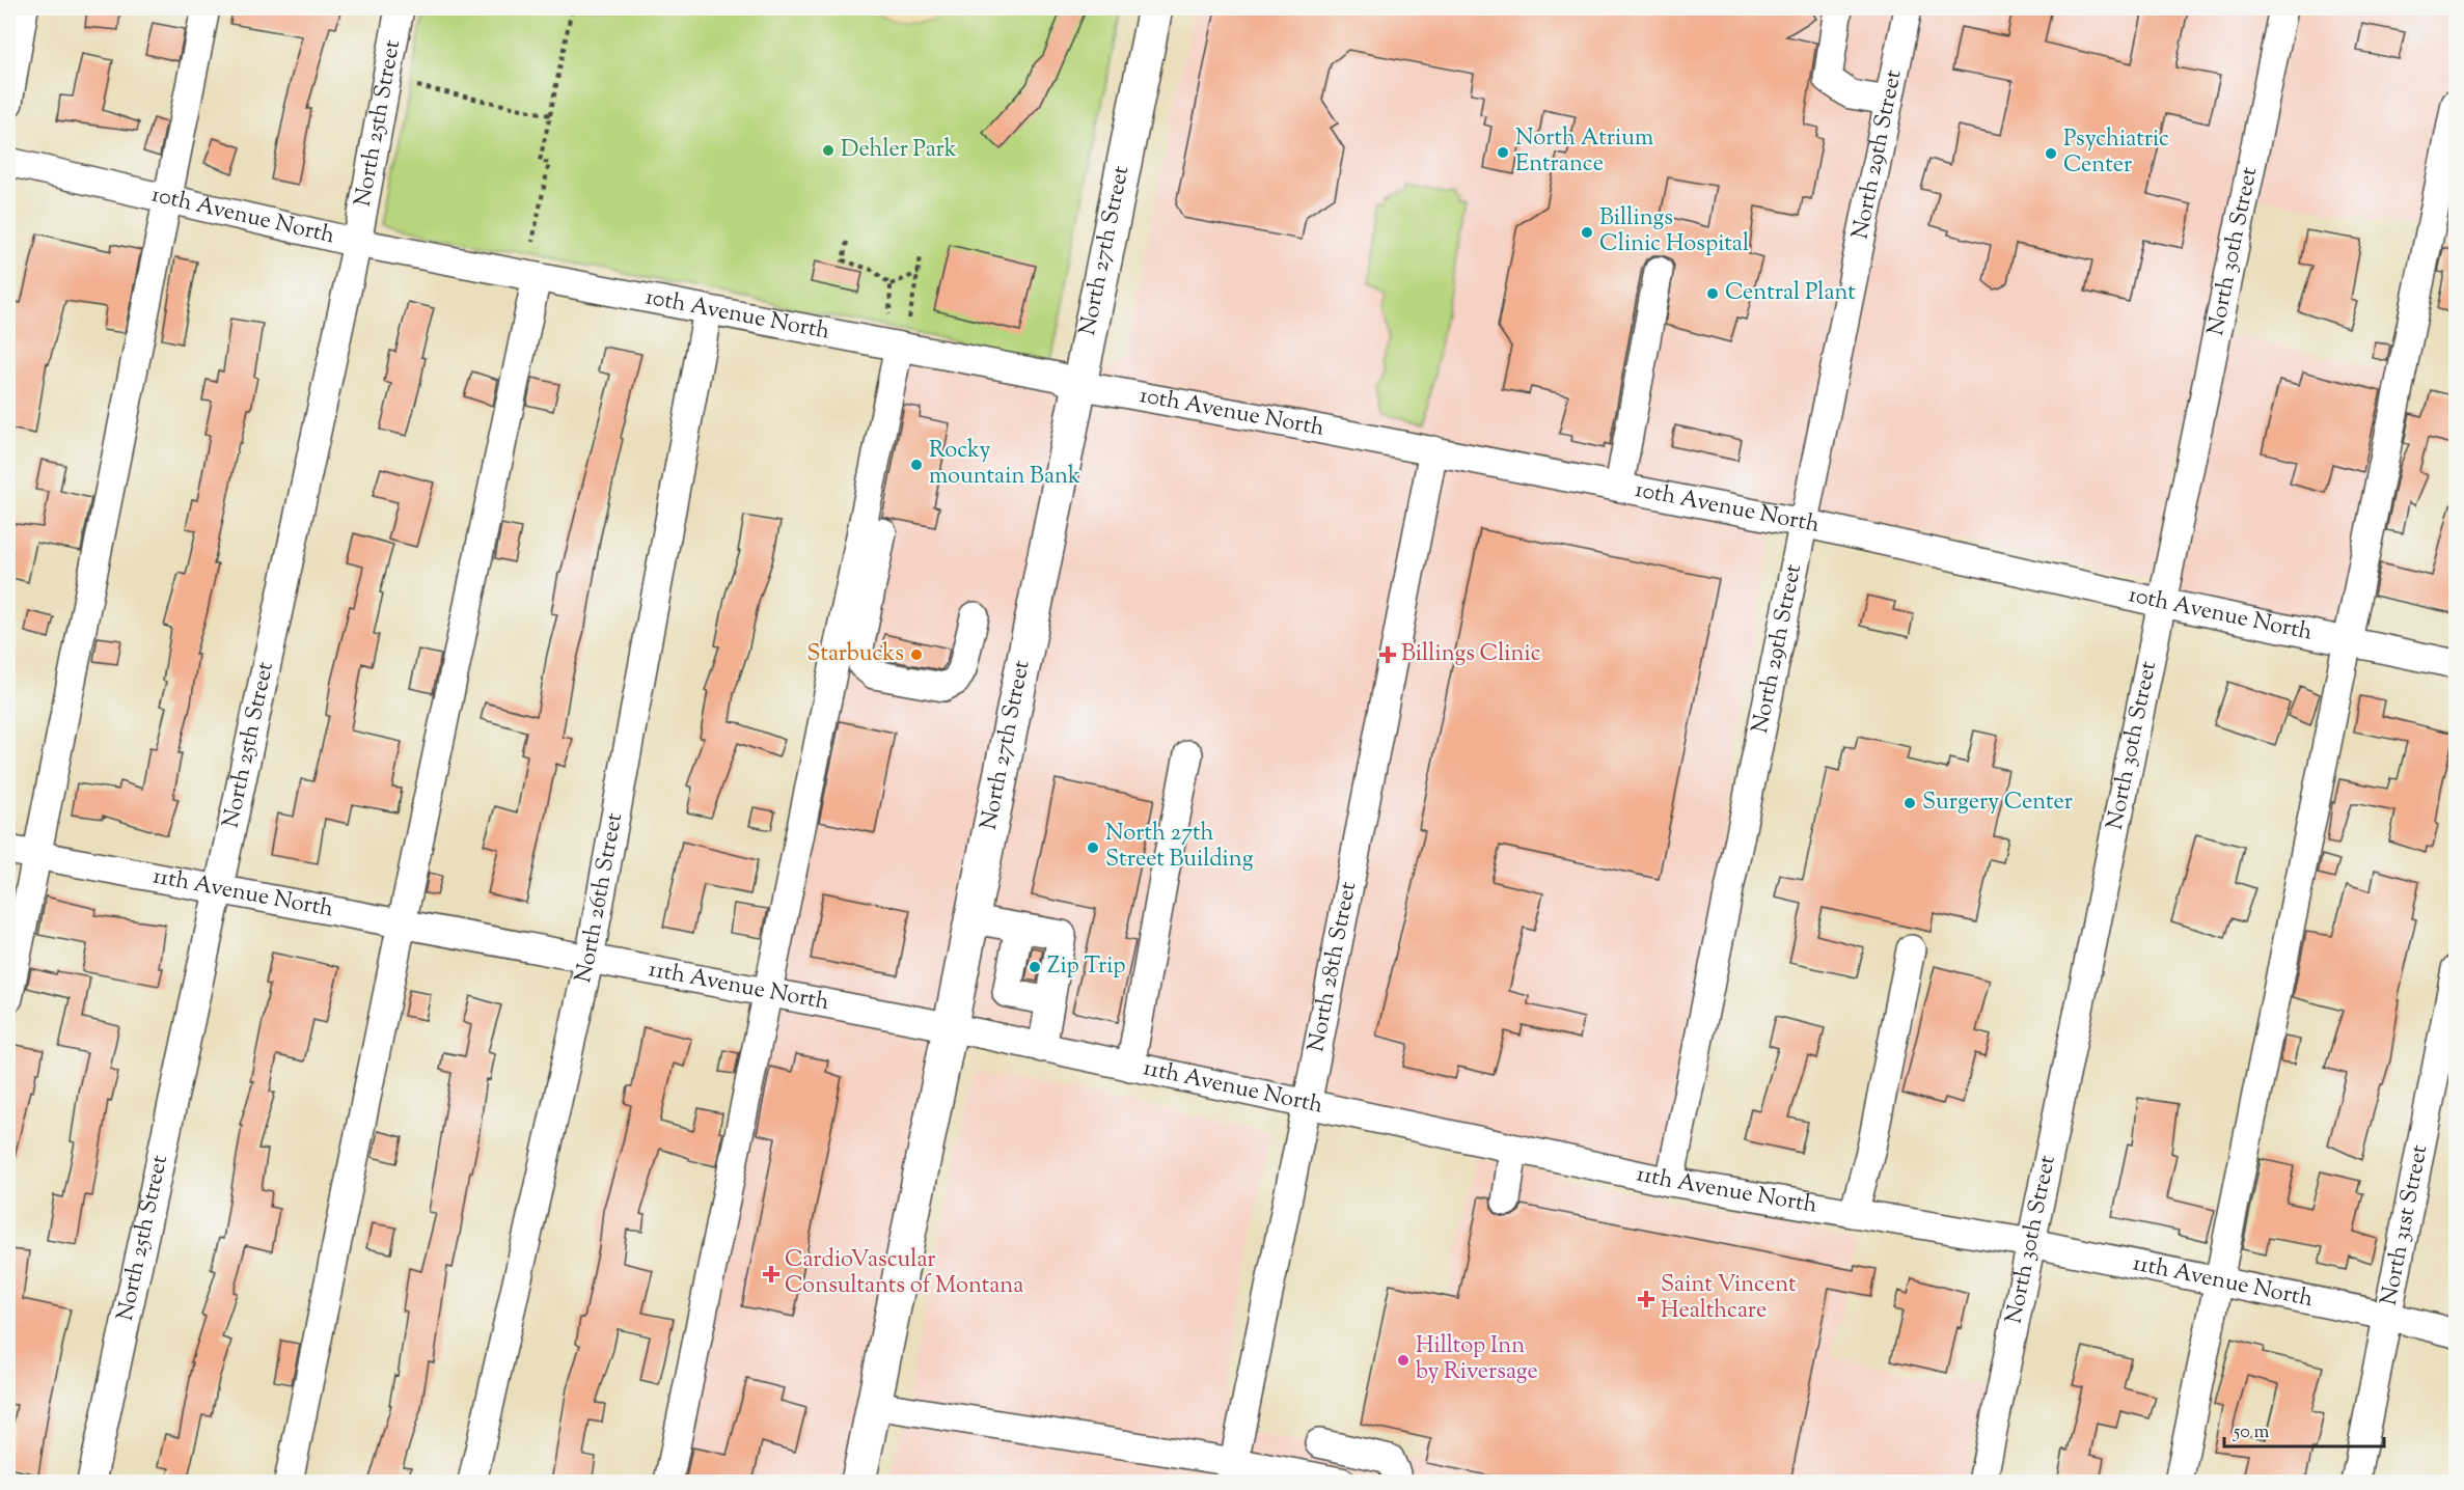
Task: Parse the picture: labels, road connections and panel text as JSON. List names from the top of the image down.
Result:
{
  "streets": {
    "main road": ["North 27th Street"],
    "street": [
      "North 25th Street",
      "North 29th Street",
      "10th Avenue North",
      "North 30th Street",
      "11th Avenue North",
      "North 26th Street",
      "North 28th Street",
      "North 31st Street"
    ]
  },
  "crossings": [
    ["North 25th Street", "10th Avenue North"],
    ["North 25th Street", "11th Avenue North"],
    ["North 29th Street", "10th Avenue North"],
    ["North 29th Street", "11th Avenue North"],
    ["10th Avenue North", "North 27th Street"],
    ["10th Avenue North", "North 30th Street"],
    ["10th Avenue North", "North 26th Street"],
    ["10th Avenue North", "North 28th Street"],
    ["North 27th Street", "11th Avenue North"],
    ["North 30th Street", "11th Avenue North"],
    ["11th Avenue North", "North 26th Street"],
    ["11th Avenue North", "North 28th Street"],
    ["11th Avenue North", "North 31st Street"]
  ],
  "places": {
    "other": [
      "Dehler Park",
      "North Atrium Entrance",
      "Psychiatric Center",
      "Billings Clinic Hospital",
      "Central Plant",
      "Rocky mountain Bank",
      "Starbucks",
      "Surgery Center",
      "North 27th Street Building",
      "Zip Trip",
      "Hilltop Inn by Riversage"
    ],
    "health": ["Billings Clinic", "CardioVascular Consultants of Montana", "Saint Vincent Healthcare"]
  },
  "scale_bar": "50 m"
}
